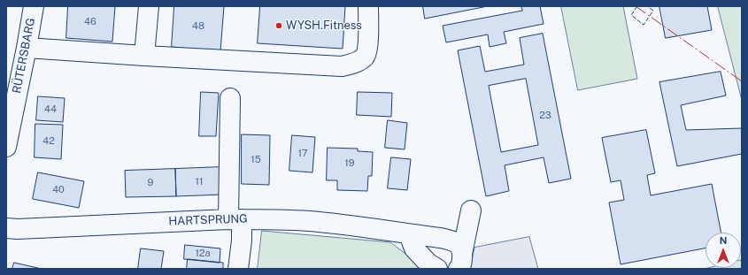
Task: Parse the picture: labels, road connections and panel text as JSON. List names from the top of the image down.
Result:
{
  "streets": {
    "street": ["RÜTERSBARG", "HARTSPRUNG"]
  },
  "places": ["WYSH.Fitness"],
  "house_numbers": [
    "46",
    "48",
    "44",
    "23",
    "42",
    "17",
    "15",
    "19",
    "11",
    "9",
    "40",
    "12a"
  ],
  "north": "top"
}
